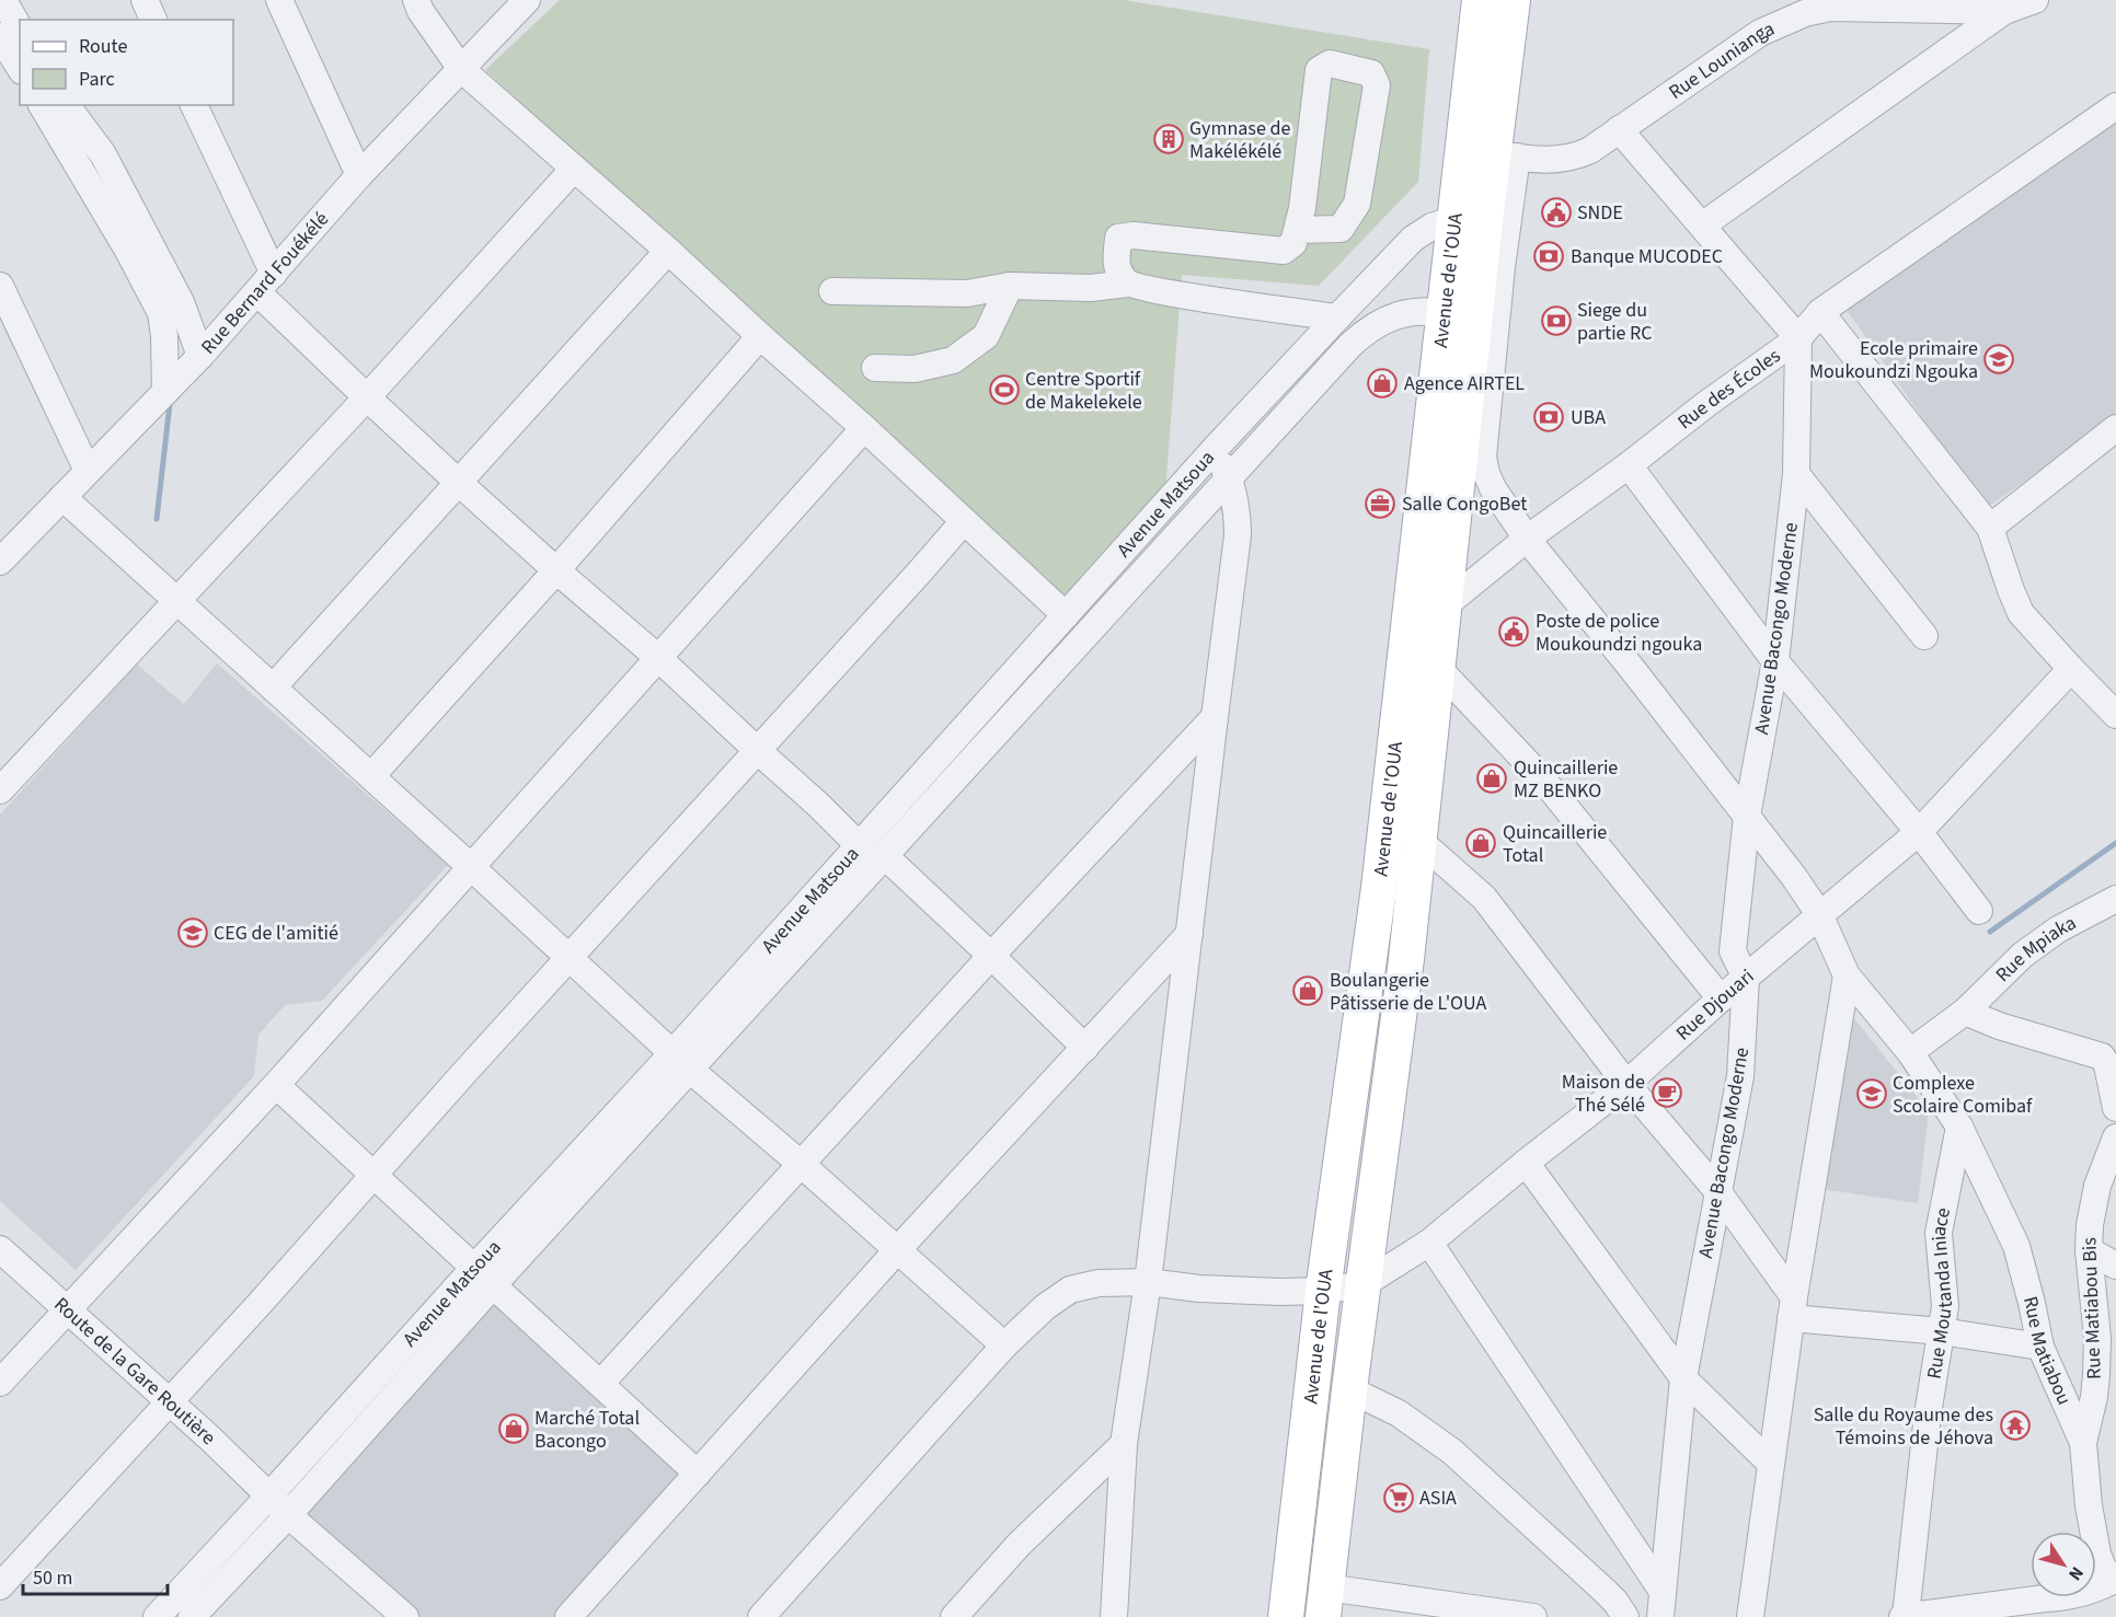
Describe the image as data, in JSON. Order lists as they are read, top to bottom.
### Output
{
  "streets": {
    "main road": ["Avenue de l'OUA"],
    "street": [
      "Rue Lounianga",
      "Rue Bernard Fouékélé",
      "Rue des Écoles",
      "Avenue Matsoua",
      "Avenue Bacongo Moderne",
      "Rue Mpiaka",
      "Rue Djouari",
      "Rue Moutanda Iniace",
      "Rue Matiabou Bis",
      "Rue Matiabou",
      "Route de la Gare Routière"
    ]
  },
  "crossings": [
    ["Rue Lounianga", "Avenue de l'OUA"],
    ["Avenue de l'OUA", "Rue des Écoles"],
    ["Avenue de l'OUA", "Avenue Matsoua"],
    ["Avenue de l'OUA", "Rue Djouari"],
    ["Avenue de l'OUA", "Rue Matiabou"],
    ["Rue des Écoles", "Avenue Bacongo Moderne"],
    ["Rue des Écoles", "Rue Matiabou"],
    ["Avenue Matsoua", "Route de la Gare Routière"],
    ["Avenue Bacongo Moderne", "Rue Djouari"],
    ["Avenue Bacongo Moderne", "Rue Matiabou"],
    ["Rue Mpiaka", "Rue Matiabou"],
    ["Rue Djouari", "Rue Matiabou"],
    ["Rue Moutanda Iniace", "Rue Matiabou"],
    ["Rue Matiabou Bis", "Rue Matiabou"]
  ],
  "places": {
    "building": ["Gymnase de Makélékélé"],
    "public building": ["SNDE", "Poste de police Moukoundzi ngouka"],
    "bank": ["Banque MUCODEC", "Siege du partie RC", "UBA"],
    "school or university": ["Ecole primaire Moukoundzi Ngouka", "CEG de l'amitié", "Complexe Scolaire Comibaf"],
    "shop": [
      "Agence AIRTEL",
      "Quincaillerie MZ BENKO",
      "Quincaillerie Total",
      "Boulangerie Pâtisserie de L'OUA",
      "Marché Total Bacongo"
    ],
    "sports": ["Centre Sportif de Makelekele"],
    "office": ["Salle CongoBet"],
    "cafe": ["Maison de Thé Sélé"],
    "temple": ["Salle du Royaume des Témoins de Jéhova"],
    "supermarket": ["ASIA"]
  },
  "legend": ["Route", "Parc"],
  "scale_bar": "50 m",
  "north": "bottom right"
}
